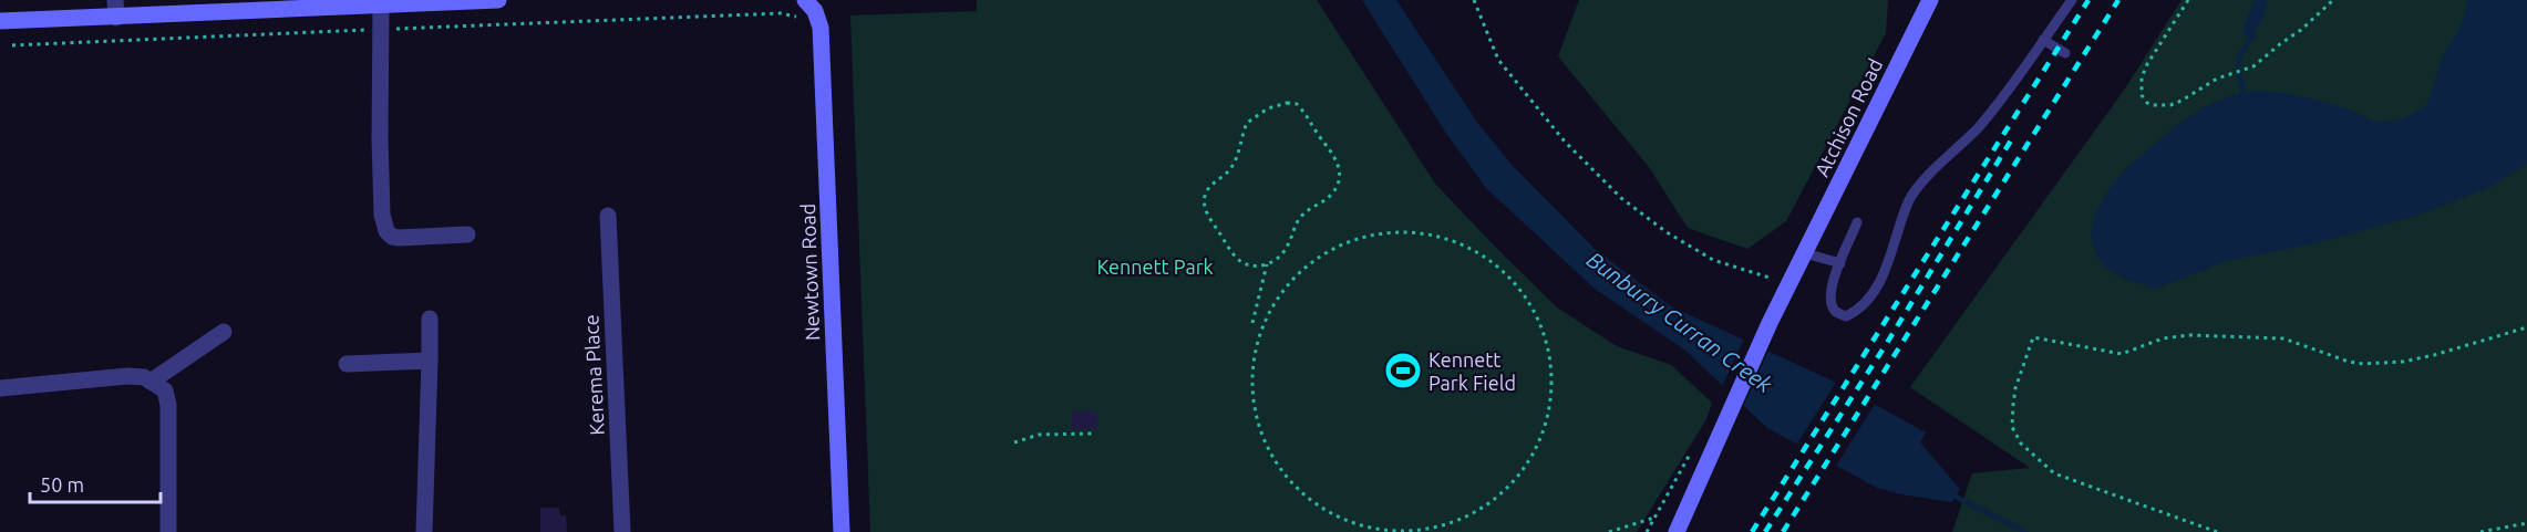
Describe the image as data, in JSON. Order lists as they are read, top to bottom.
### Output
{
  "streets": {
    "street": ["Atchison Road", "Newtown Road", "Kerema Place"]
  },
  "water": ["Bunburry Curran Creek"],
  "parks": ["Kennett Park"],
  "places": {
    "sports": ["Kennett Park Field"]
  },
  "scale_bar": "50 m"
}
